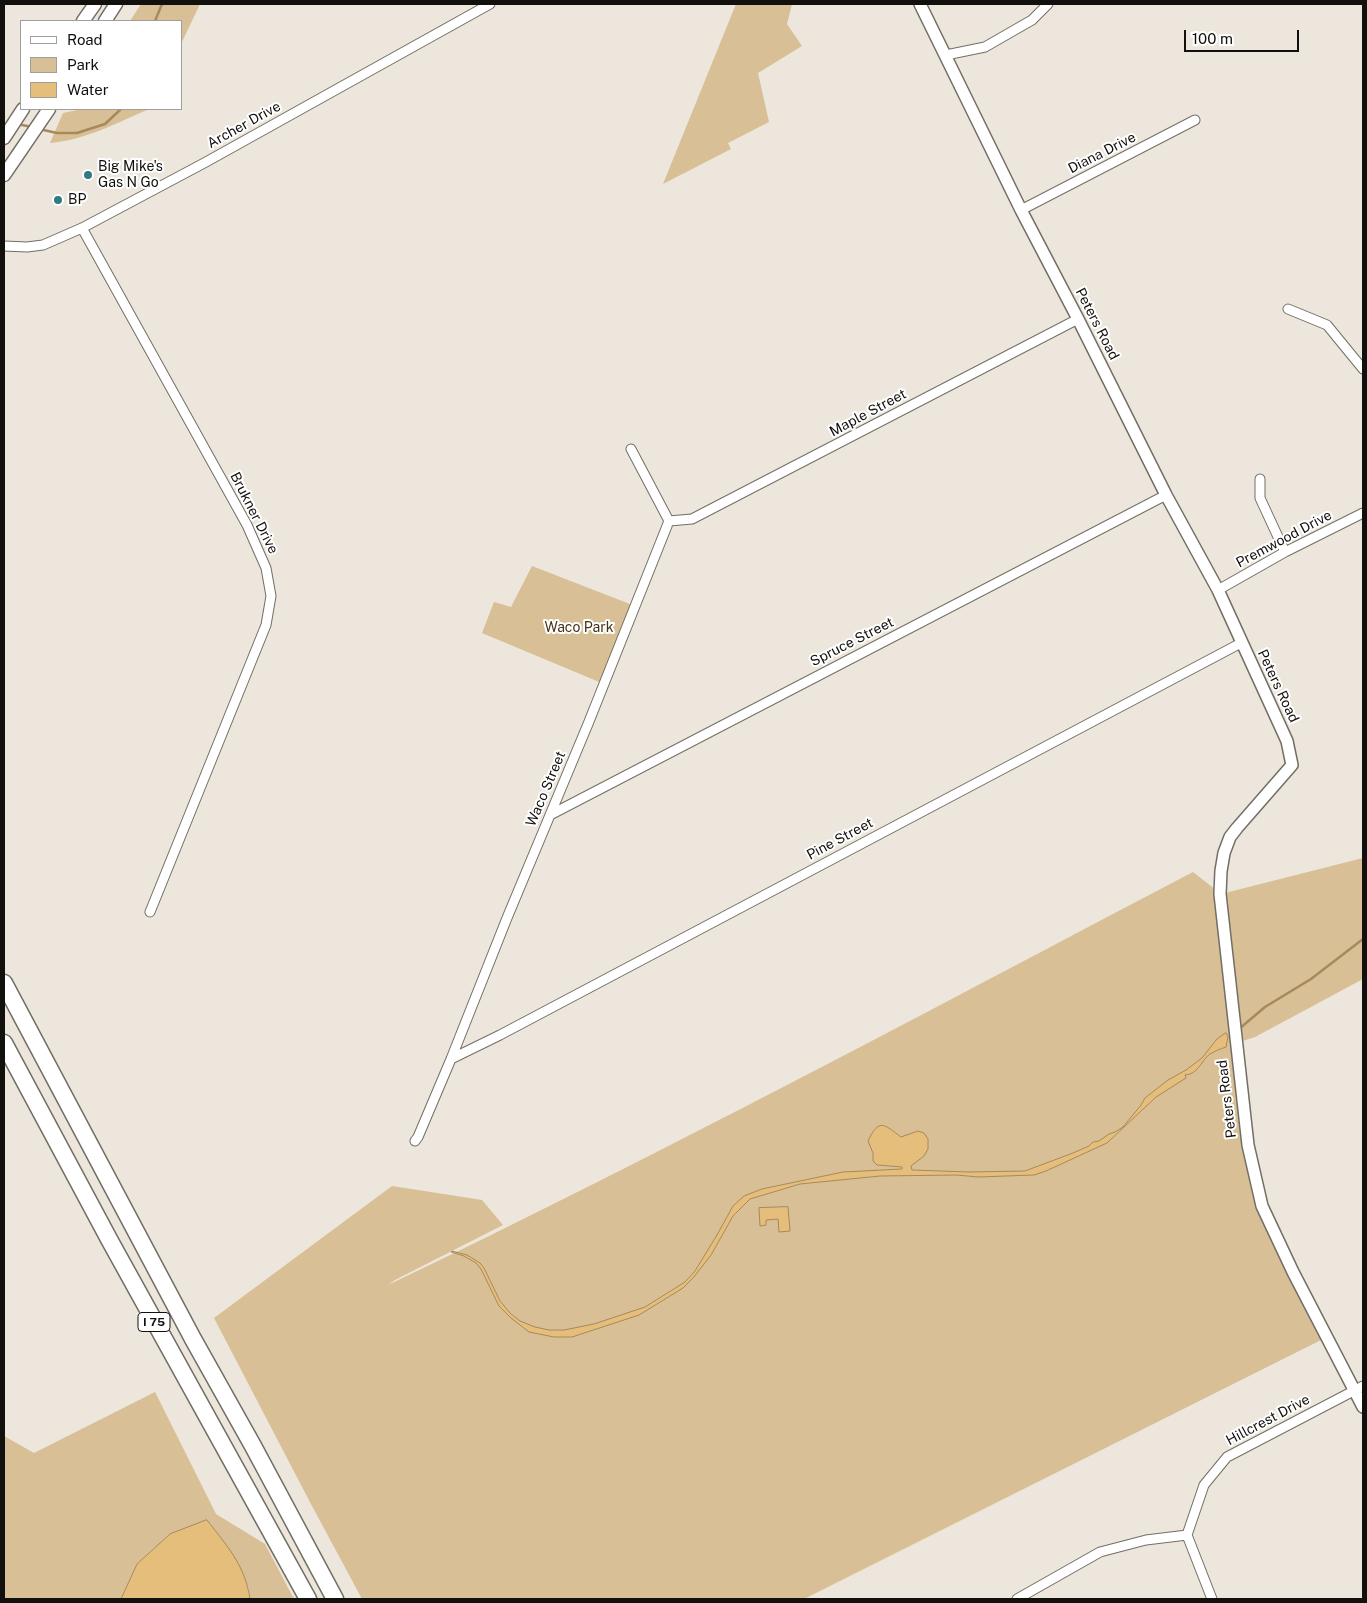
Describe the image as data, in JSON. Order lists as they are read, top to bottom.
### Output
{
  "streets": {
    "highway": ["I 75"],
    "street": [
      "Archer Drive",
      "Diana Drive",
      "Peters Road",
      "Maple Street",
      "Brukner Drive",
      "Premwood Drive",
      "Spruce Street",
      "Waco Street",
      "Pine Street",
      "Hillcrest Drive"
    ]
  },
  "crossings": [
    ["Archer Drive", "Brukner Drive"],
    ["Diana Drive", "Peters Road"],
    ["Peters Road", "Maple Street"],
    ["Peters Road", "Premwood Drive"],
    ["Peters Road", "Spruce Street"],
    ["Peters Road", "Pine Street"],
    ["Peters Road", "Hillcrest Drive"],
    ["Maple Street", "Waco Street"],
    ["Spruce Street", "Waco Street"],
    ["Waco Street", "Pine Street"]
  ],
  "parks": ["Waco Park"],
  "places": ["Big Mike's Gas N Go", "BP"],
  "legend": ["Road", "Park", "Water"],
  "scale_bar": "100 m"
}
